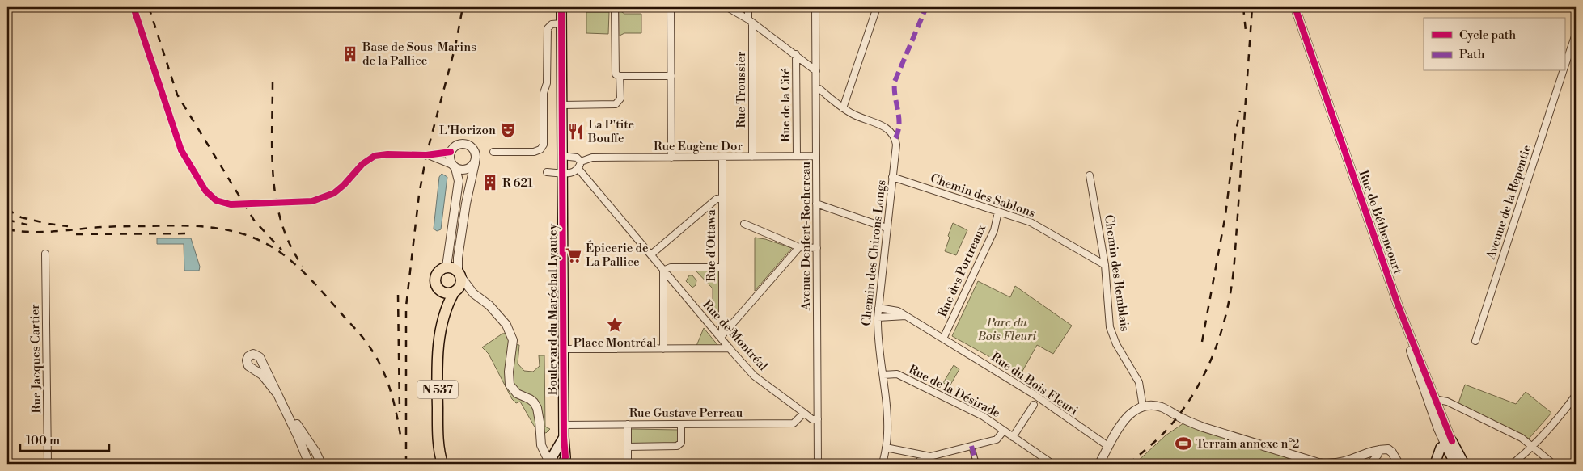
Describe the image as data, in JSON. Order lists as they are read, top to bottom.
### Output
{
  "streets": {
    "main road": ["Rue de Béthencourt", "Boulevard du Maréchal Lyautey", "N 537"],
    "street": [
      "Rue Troussier",
      "Rue de la Cité",
      "Rue Eugène Dor",
      "Chemin des Sablons",
      "Avenue de la Repentie",
      "Avenue Denfert-Rochereau",
      "Rue d'Ottawa",
      "Chemin des Chirons Longs",
      "Rue des Portreaux",
      "Chemin des Remblais",
      "Rue de Montréal",
      "Rue Jacques Cartier",
      "Rue du Bois Fleuri",
      "Rue de la Désirade",
      "Rue Gustave Perreau"
    ]
  },
  "crossings": [
    ["Rue Troussier", "Rue Eugène Dor"],
    ["Rue de la Cité", "Rue Eugène Dor"],
    ["Rue Eugène Dor", "Avenue Denfert-Rochereau"],
    ["Rue Eugène Dor", "Rue d'Ottawa"],
    ["Chemin des Sablons", "Chemin des Chirons Longs"],
    ["Chemin des Sablons", "Rue des Portreaux"],
    ["Chemin des Sablons", "Chemin des Remblais"],
    ["Avenue Denfert-Rochereau", "Chemin des Chirons Longs"],
    ["Avenue Denfert-Rochereau", "Rue de Montréal"],
    ["Rue d'Ottawa", "Rue de Montréal"],
    ["Chemin des Chirons Longs", "Rue du Bois Fleuri"],
    ["Chemin des Chirons Longs", "Rue de la Désirade"],
    ["Rue des Portreaux", "Rue du Bois Fleuri"],
    ["Boulevard du Maréchal Lyautey", "Rue Gustave Perreau"],
    ["Rue de Montréal", "Rue Gustave Perreau"]
  ],
  "parks": ["Parc du Bois Fleuri"],
  "places": {
    "building": ["Base de Sous-Marins de la Pallice", "R 621"],
    "theatre": ["L'Horizon"],
    "restaurant": ["La P'tite Bouffe"],
    "supermarket": ["Épicerie de La Pallice"],
    "place": ["Place Montréal"],
    "sports": ["Terrain annexe n°2"]
  },
  "legend": ["Cycle path", "Path"],
  "scale_bar": "100 m"
}
